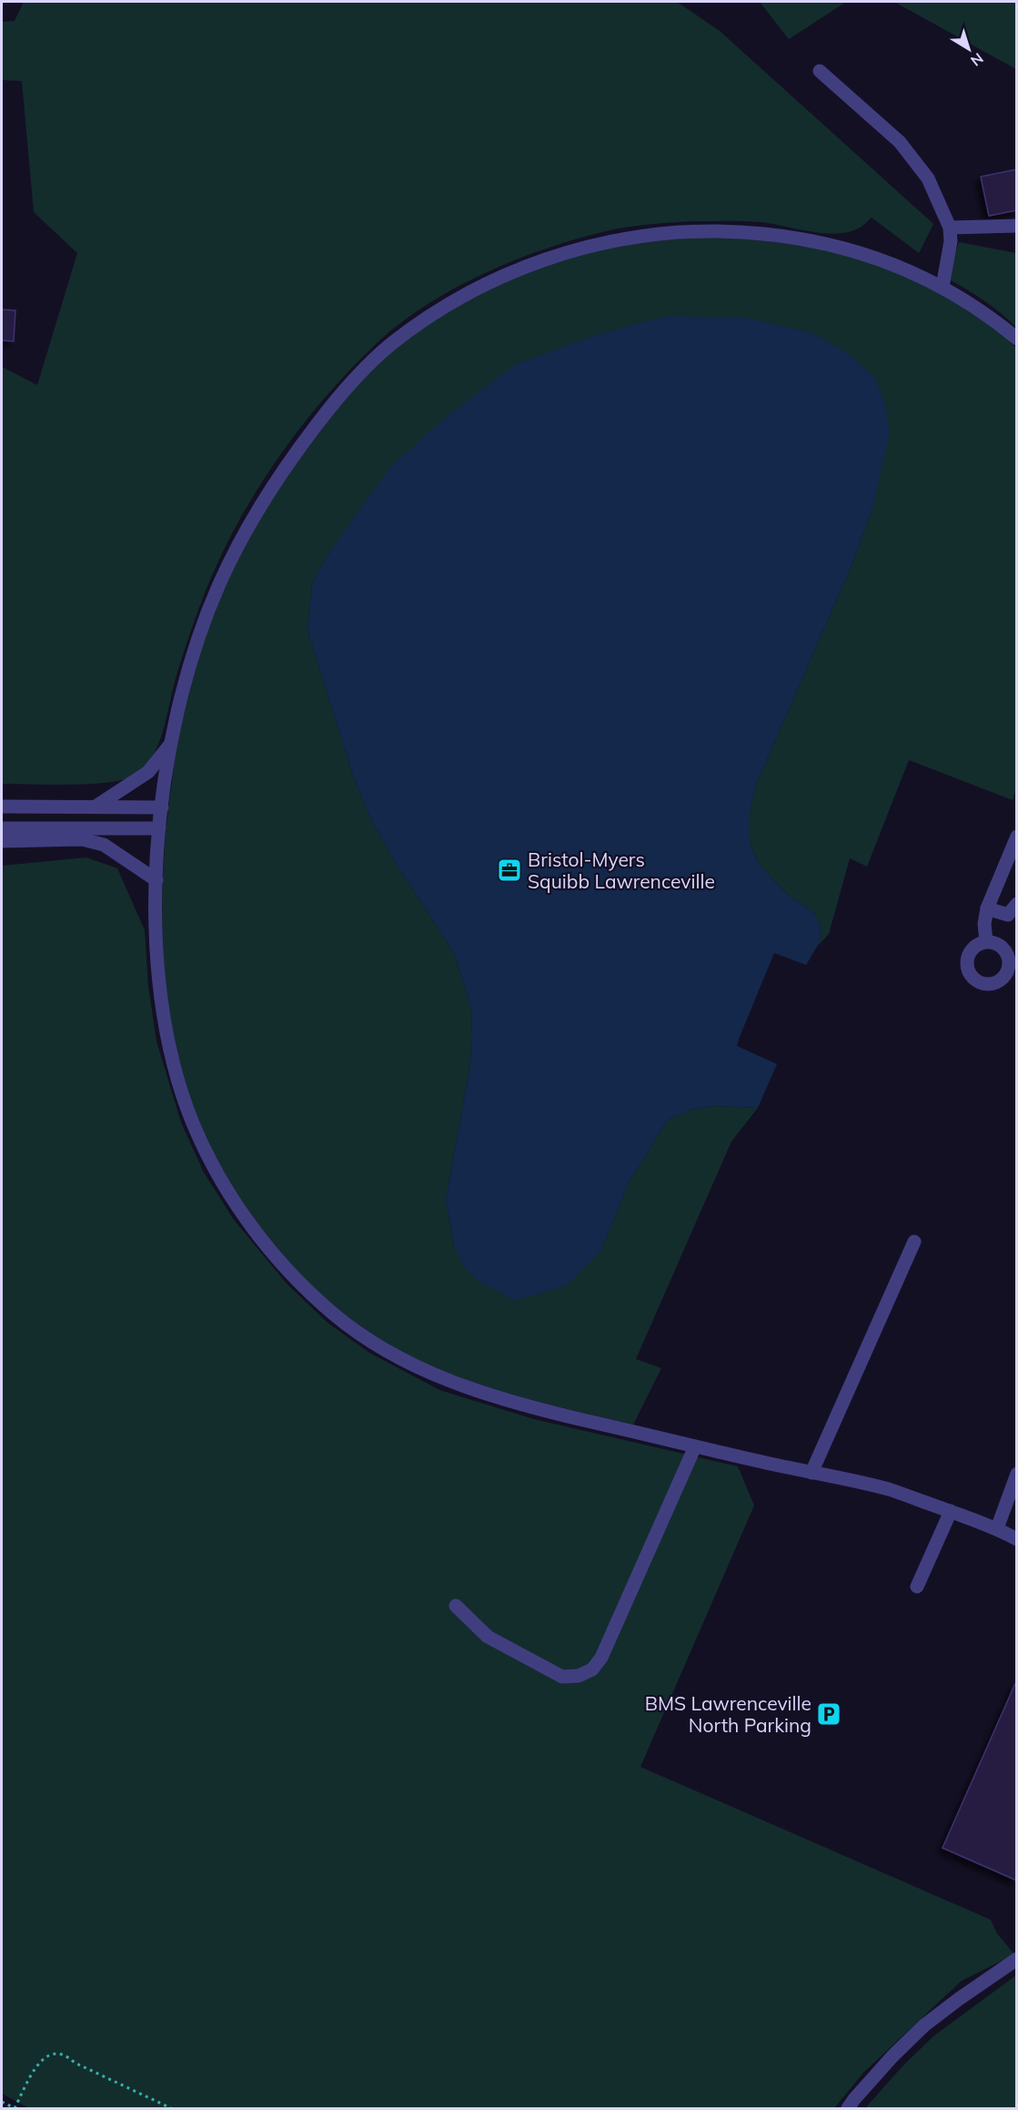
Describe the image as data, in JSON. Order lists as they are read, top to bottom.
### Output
{
  "places": {
    "office": ["Bristol-Myers Squibb Lawrenceville"],
    "parking": ["BMS Lawrenceville North Parking"]
  },
  "north": "bottom right"
}
